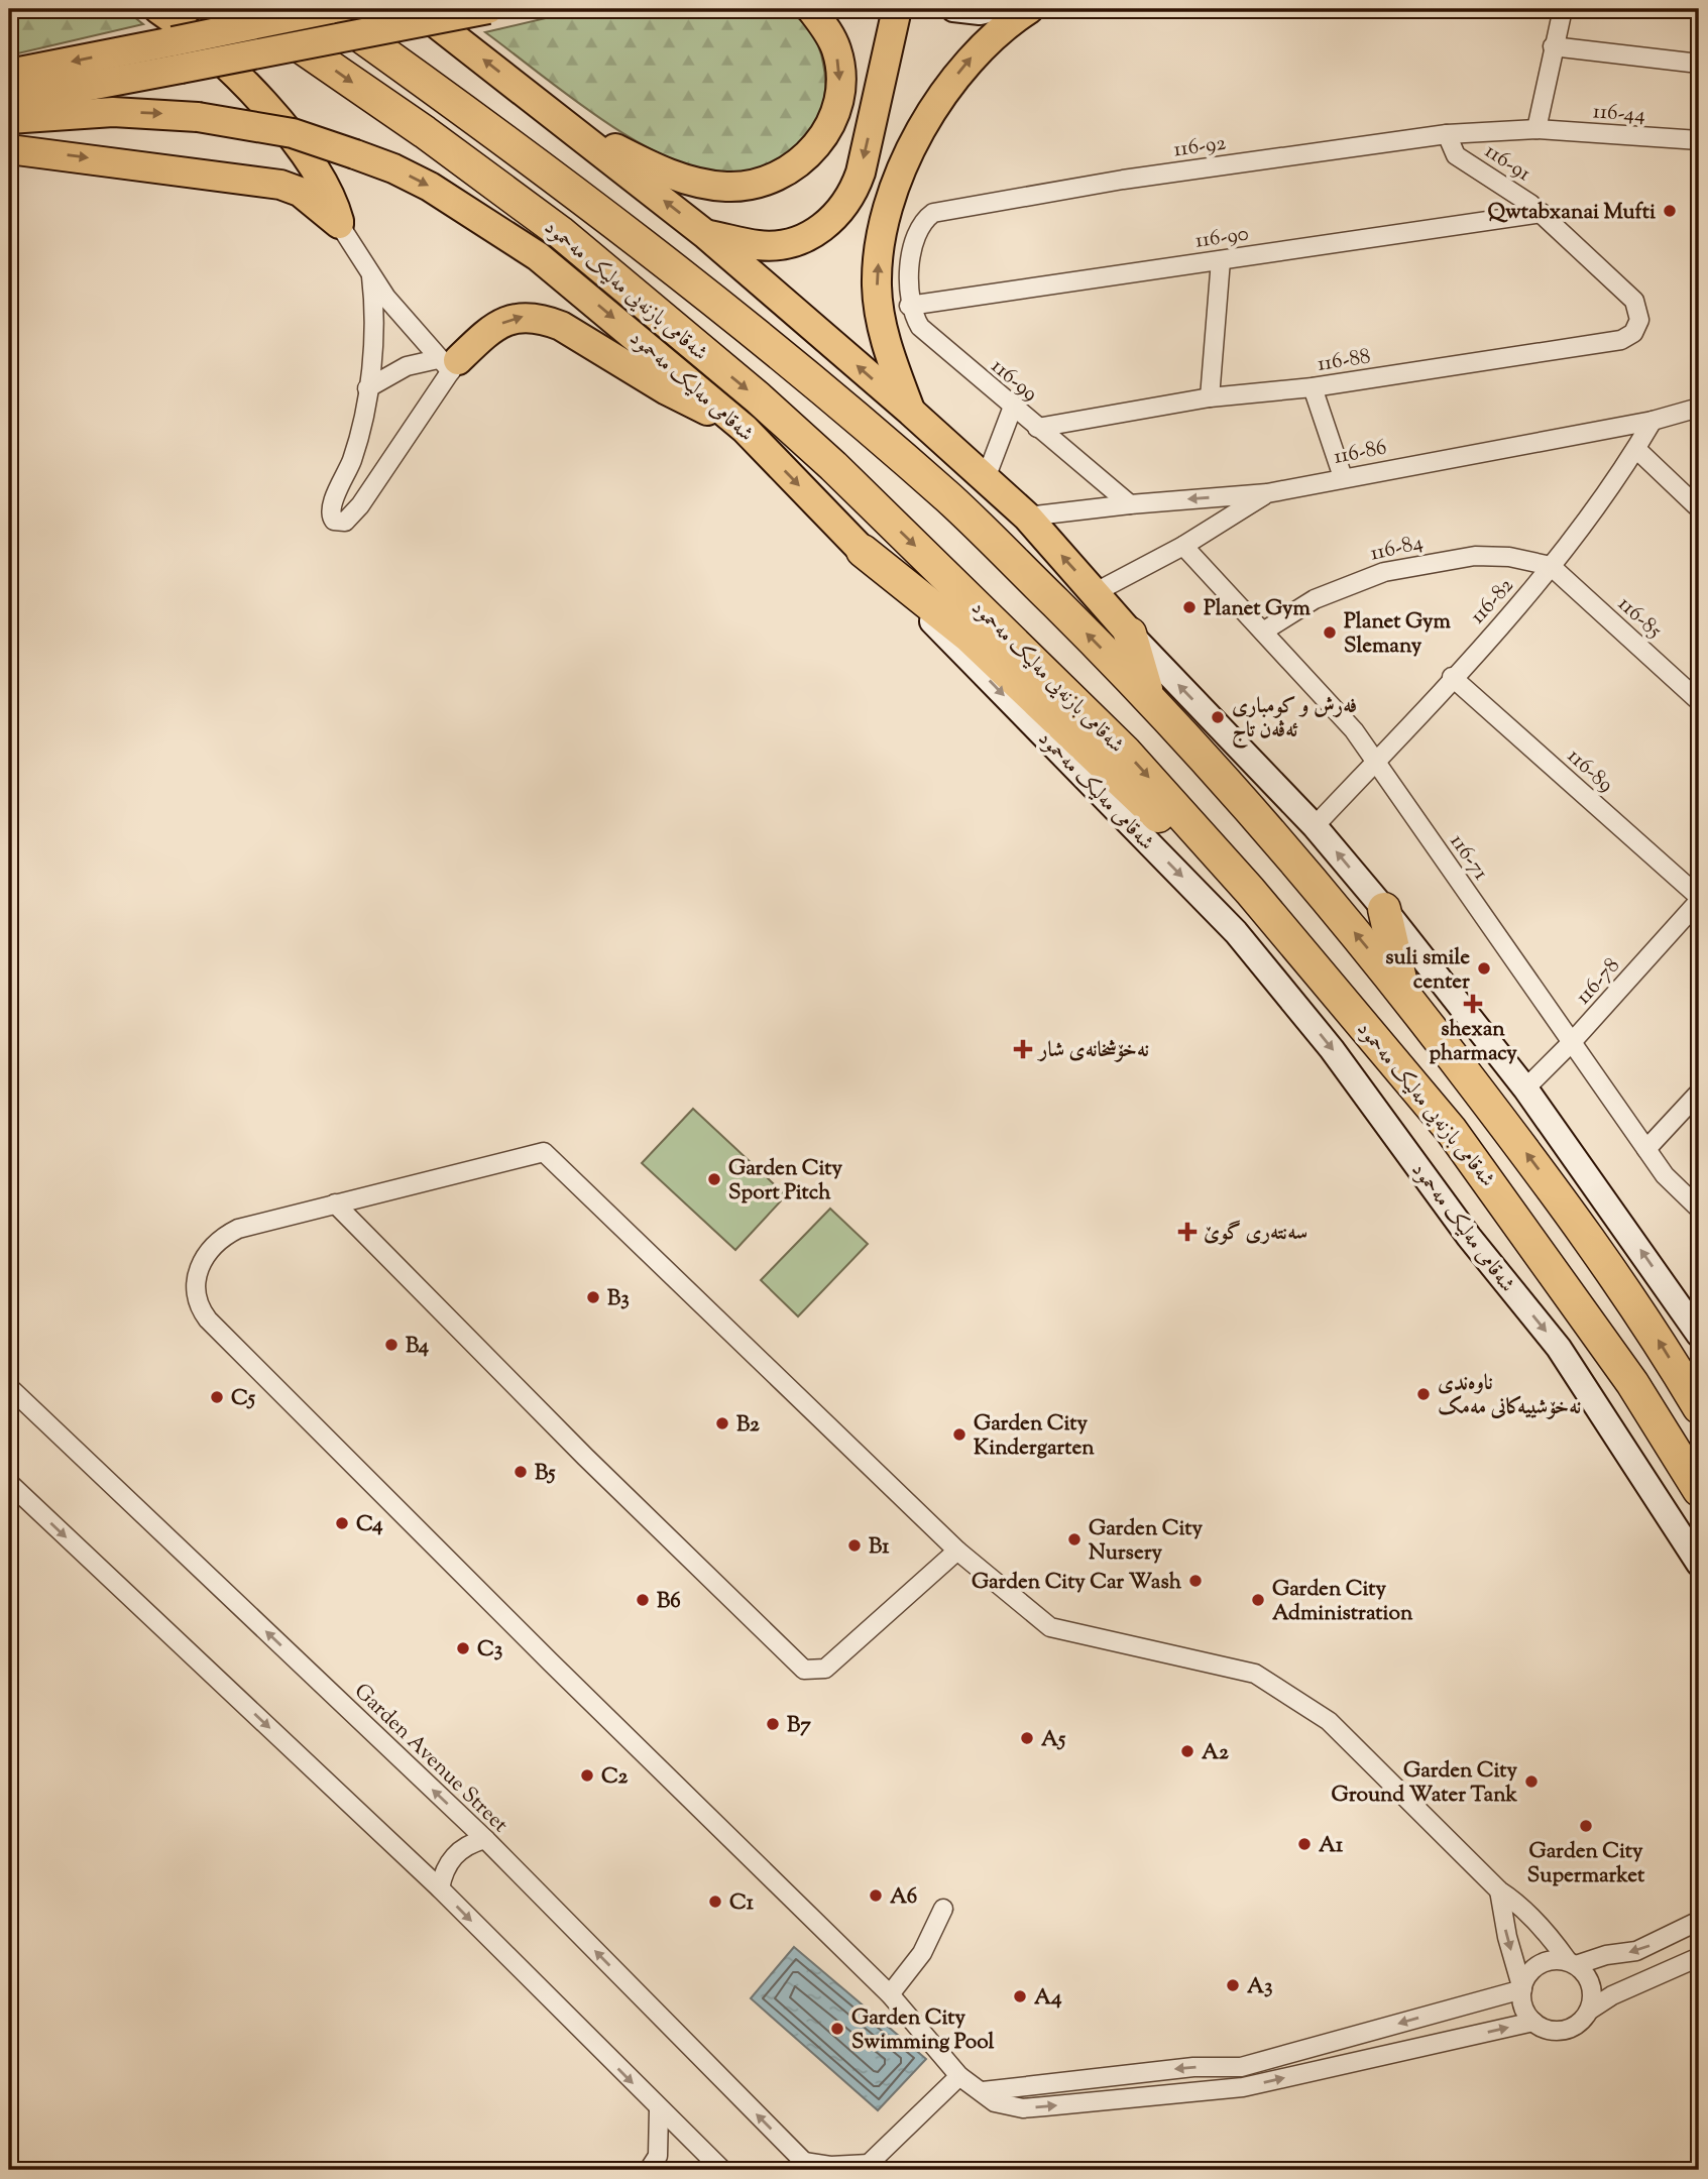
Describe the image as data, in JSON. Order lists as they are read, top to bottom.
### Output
{
  "streets": {
    "highway": ["شەقامی بازنەیی مەلیک مەحمود"],
    "main road": ["شەقامی مەلیک مەحمود"],
    "street": [
      "116-44",
      "116-92",
      "116-91",
      "116-90",
      "116-88",
      "116-99",
      "116-86",
      "116-84",
      "116-82",
      "116-85",
      "116-89",
      "116-71",
      "116-78",
      "Garden Avenue Street"
    ]
  },
  "crossings": [
    ["116-44", "116-92"],
    ["116-92", "116-91"],
    ["116-92", "116-90"],
    ["116-92", "116-99"],
    ["116-91", "116-90"],
    ["116-91", "116-88"],
    ["116-90", "116-99"],
    ["116-88", "116-99"],
    ["116-99", "116-86"],
    ["116-86", "116-82"],
    ["116-84", "116-82"],
    ["116-84", "116-85"],
    ["116-84", "116-71"],
    ["116-82", "116-85"],
    ["116-82", "116-89"],
    ["116-82", "116-71"],
    ["116-89", "116-78"],
    ["116-71", "116-78"]
  ],
  "places": {
    "other": [
      "Qwtabxanai Mufti",
      "Planet Gym",
      "Planet Gym Slemany",
      "فەرش و کومباری ئەڤەن تاج",
      "suli smile center",
      "Garden City Sport Pitch",
      "B3",
      "B4",
      "ناوەندی نەخۆشییەکانی مەمک",
      "C5",
      "B2",
      "Garden City Kindergarten",
      "B5",
      "C4",
      "Garden City Nursery",
      "B1",
      "Garden City Car Wash",
      "B6",
      "Garden City Administration",
      "C3",
      "B7",
      "A5",
      "A2",
      "C2",
      "Garden City Ground Water Tank",
      "Garden City Supermarket",
      "A1",
      "A6",
      "C1",
      "A3",
      "A4",
      "Garden City Swimming Pool"
    ],
    "health": ["shexan pharmacy", "نەخۆشخانەی شار", "سەنتەری گوێ"]
  }
}
